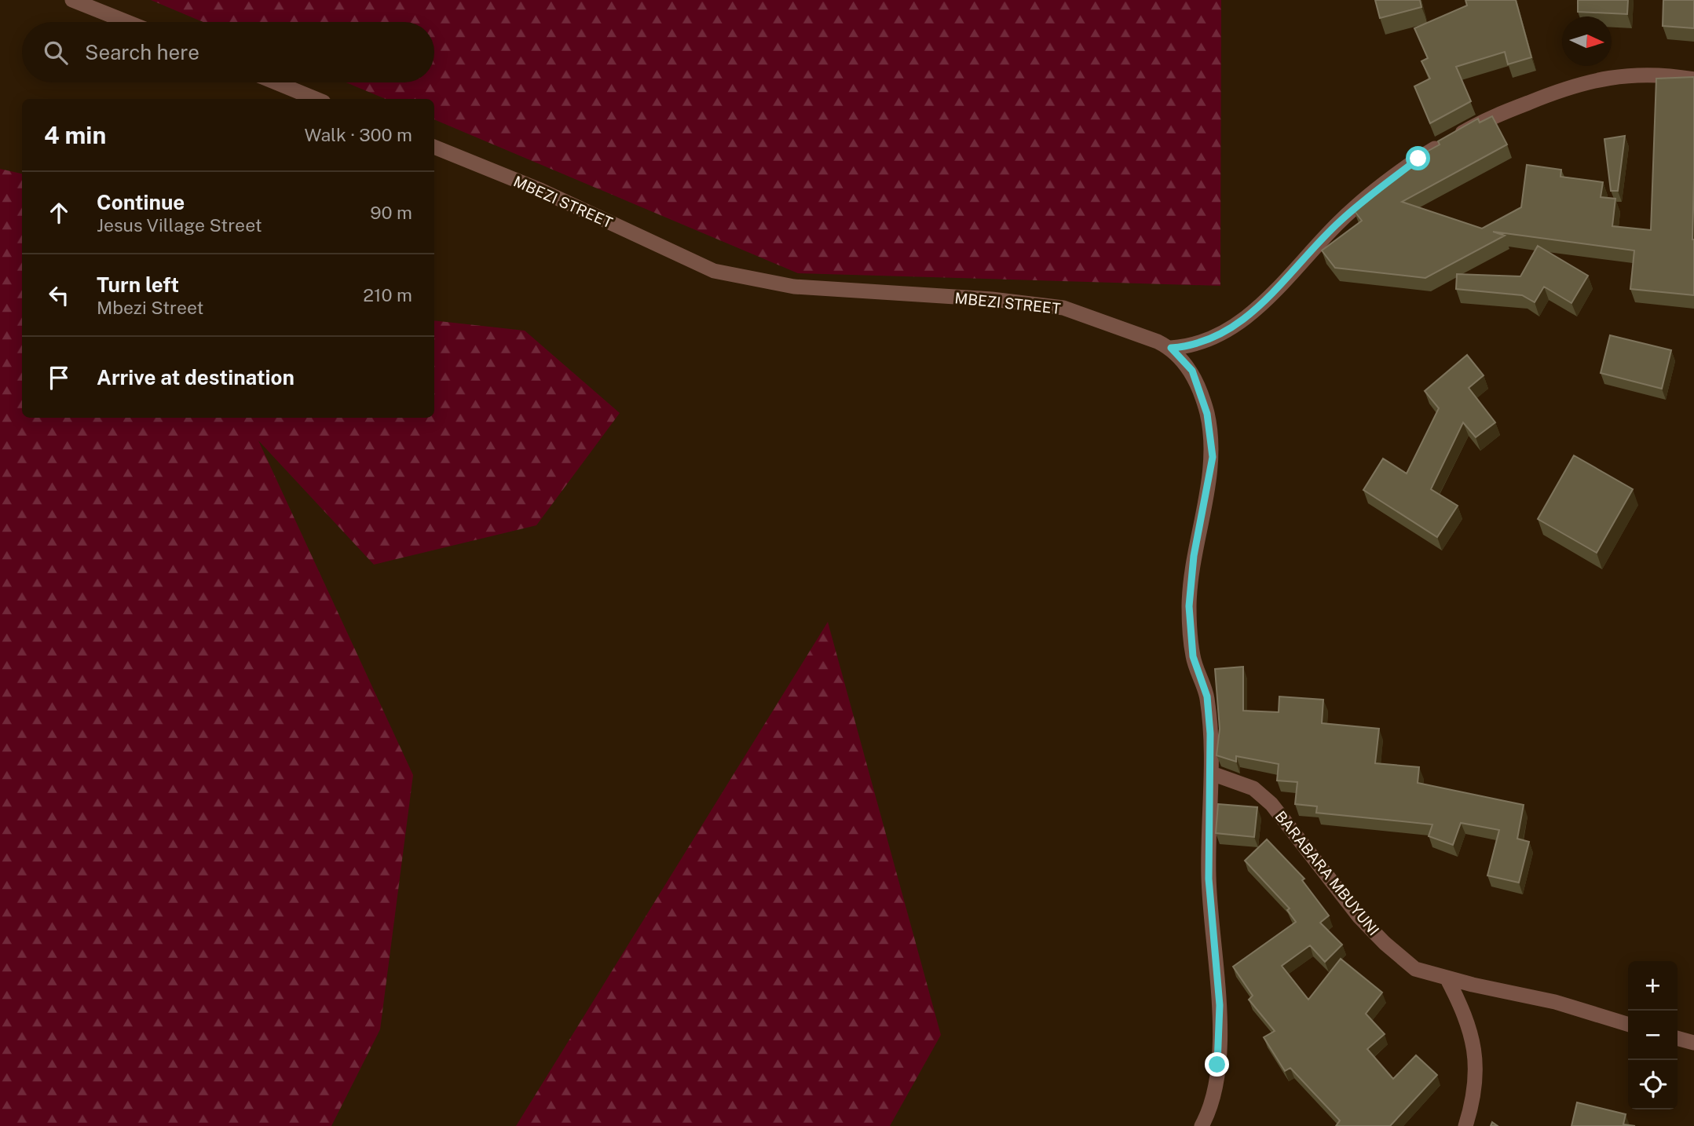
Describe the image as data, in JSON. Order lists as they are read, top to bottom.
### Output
{
  "streets": {
    "street": ["MBEZI STREET", "BARABARA MBUYUNI"]
  },
  "crossings": [
    ["MBEZI STREET", "BARABARA MBUYUNI"]
  ],
  "north": "right",
  "page": {
    "search": "Search here",
    "heading": ["4 min", "Walk · 300 m"],
    "list": [
      ["Continue", "Jesus Village Street", "90 m"],
      ["Turn left", "Mbezi Street", "210 m"],
      "Arrive at destination"
    ],
    "map_buttons": ["+", "−"]
  }
}
